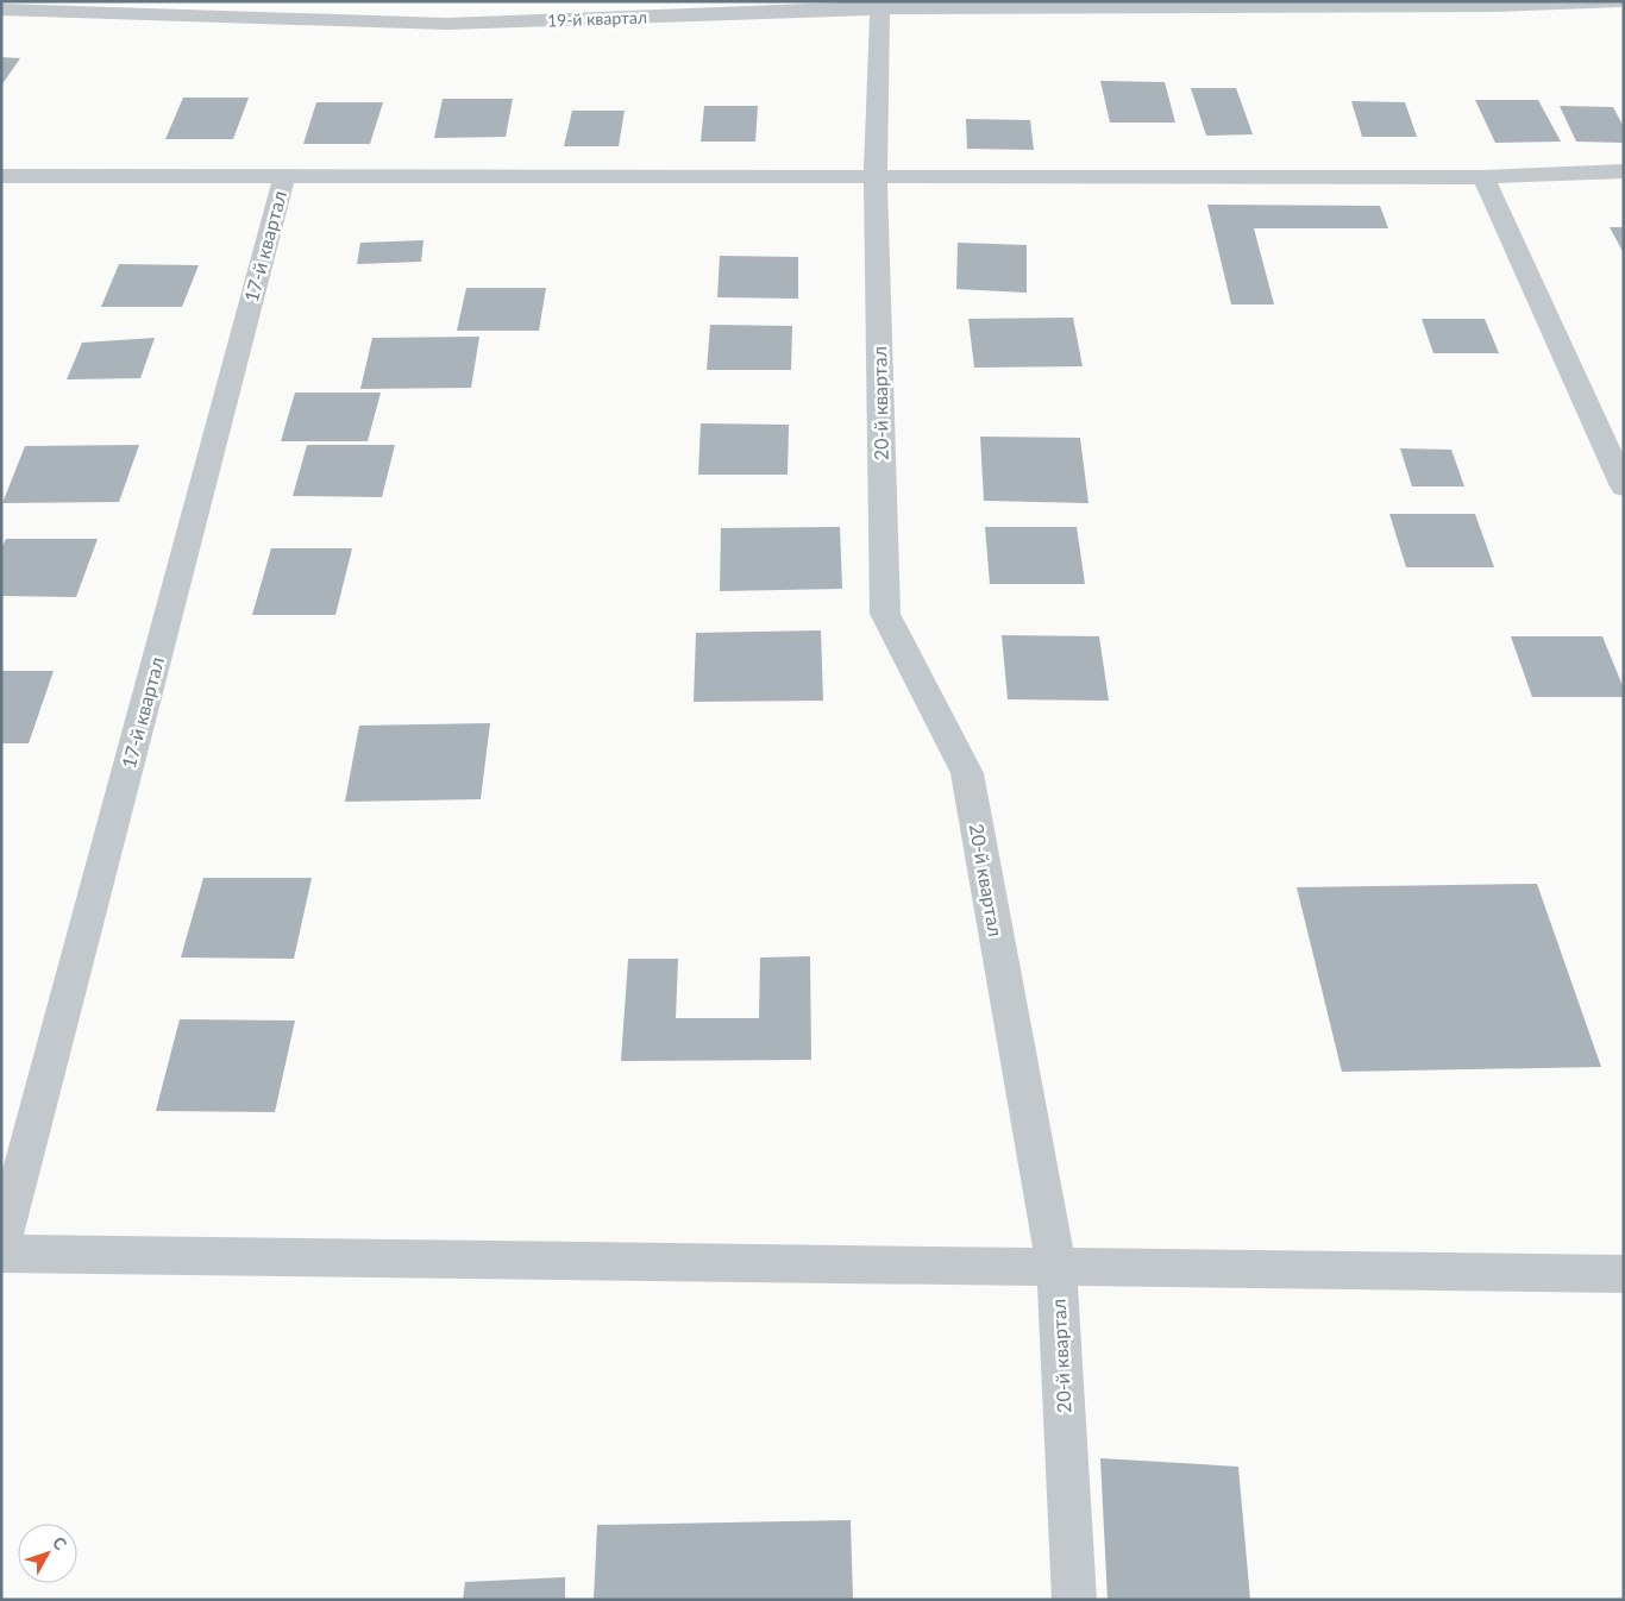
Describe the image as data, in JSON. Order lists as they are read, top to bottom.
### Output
{
  "streets": {
    "street": ["19-й квартал", "17-й квартал", "20-й квартал"]
  },
  "crossings": [
    ["19-й квартал", "20-й квартал"]
  ],
  "north": "top right"
}
